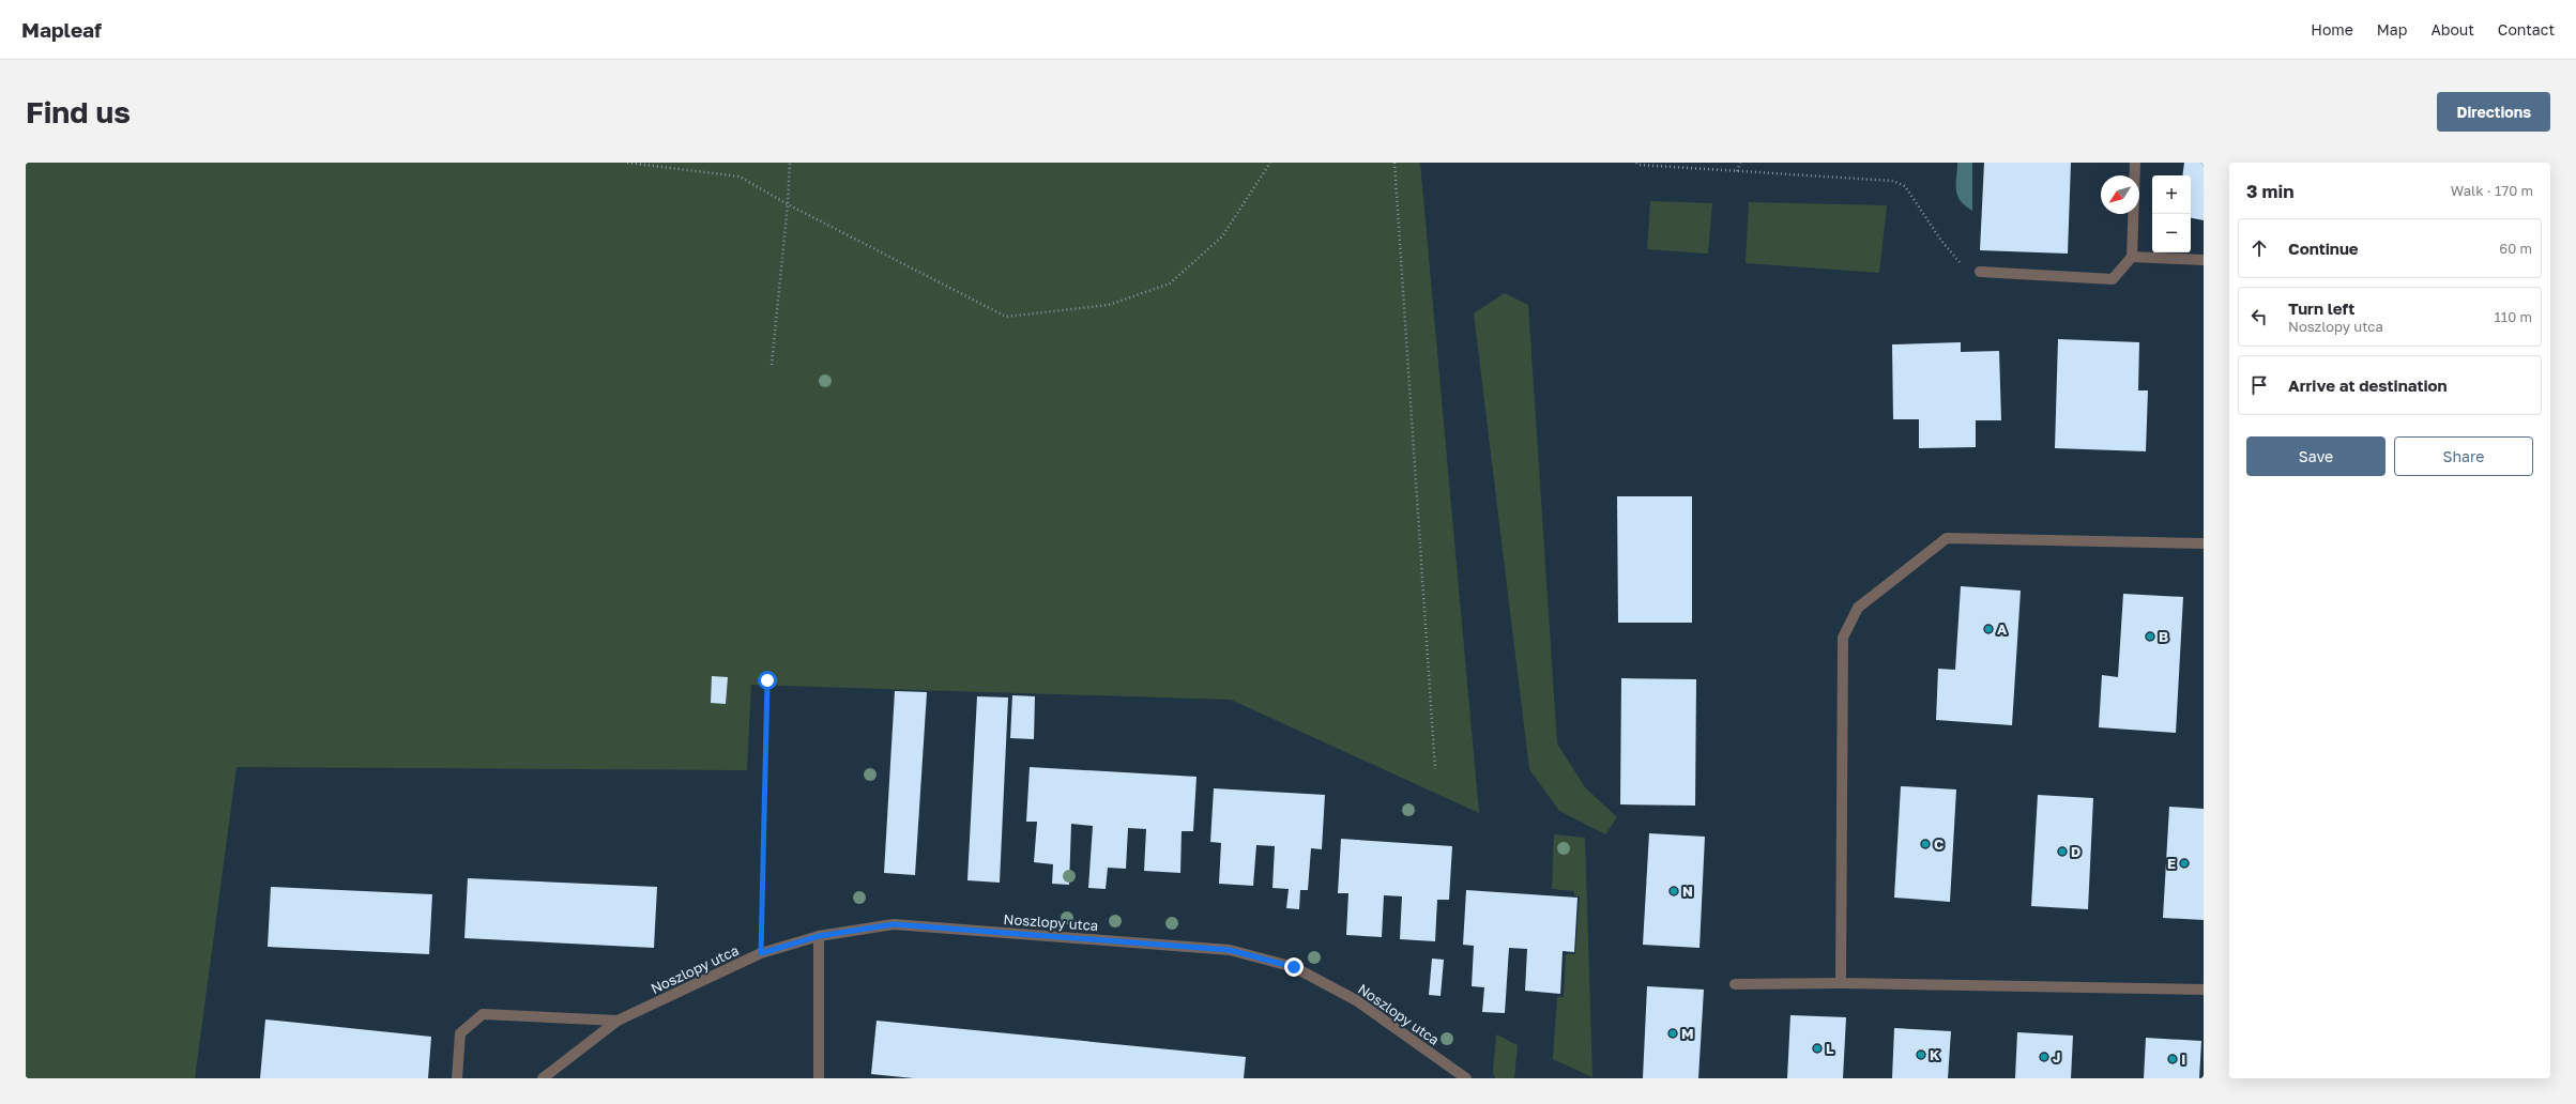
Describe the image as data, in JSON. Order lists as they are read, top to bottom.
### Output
{
  "streets": {
    "street": ["Noszlopy utca"]
  },
  "places": [
    "A",
    "B",
    "C",
    "D",
    "E",
    "N",
    "M",
    "L",
    "K",
    "J",
    "I"
  ],
  "north": "bottom left",
  "page": {
    "header": "Mapleaf",
    "nav": [
      "Home",
      "Map",
      "About",
      "Contact"
    ],
    "buttons": [
      "Directions",
      ["Save", "Share"]
    ],
    "title": "Find us",
    "heading": ["3 min", "Walk · 170 m"],
    "map_buttons": ["+", "−"],
    "list": [
      ["Continue", "60 m"],
      ["Turn left", "Noszlopy utca", "110 m"],
      "Arrive at destination"
    ]
  }
}
